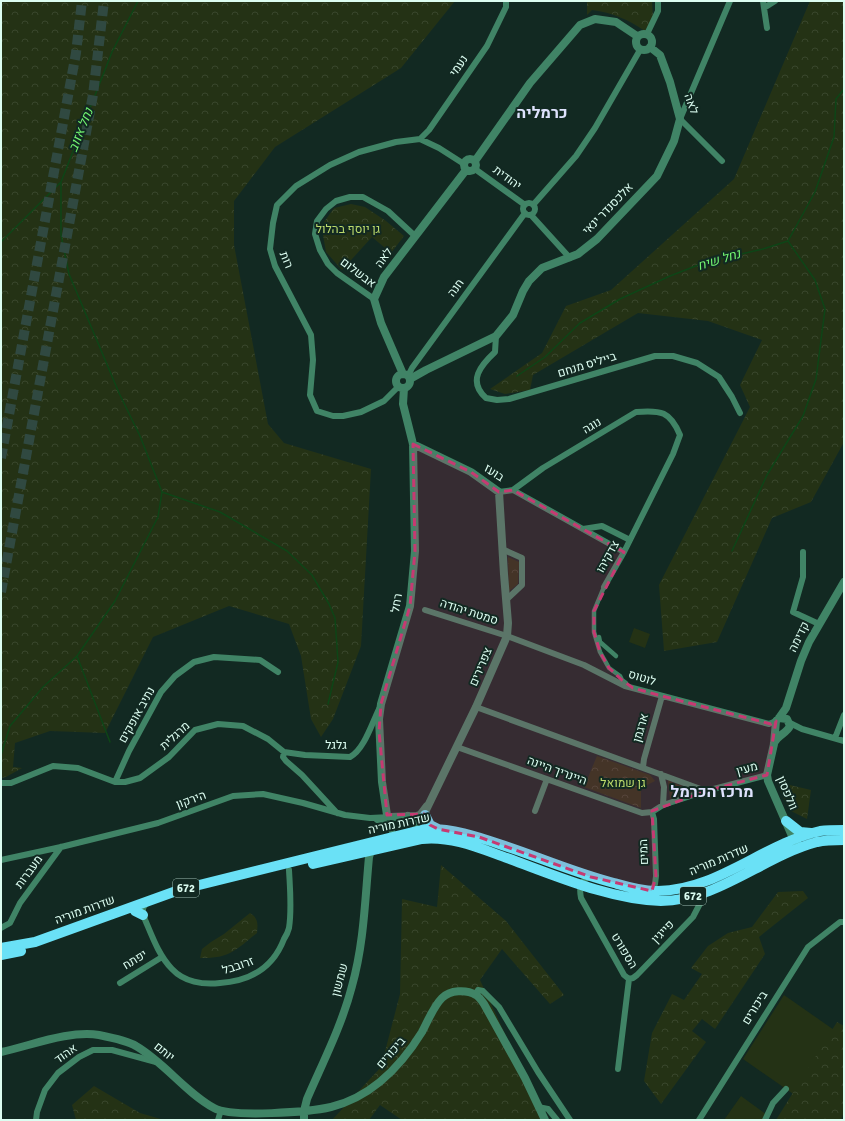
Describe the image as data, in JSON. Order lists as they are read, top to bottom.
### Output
{
  "streets": {
    "main road": ["שדרות מוריה", "672"],
    "street": [
      "נעמי",
      "לאה",
      "יהודית",
      "אלכסנדר ינאי",
      "רות",
      "אבשלום",
      "חנה",
      "בייליס מנחם",
      "נוגה",
      "בועז",
      "צדקיהו",
      "רחל",
      "סמטת יהודה",
      "קדימה",
      "צפרירים",
      "לוטוס",
      "נתיב אופקים",
      "ארגמן",
      "מרגלית",
      "גלגל",
      "מעין",
      "היינריך היינה",
      "וולפסון",
      "הירקון",
      "המים",
      "מעברות",
      "פייגין",
      "הספורט",
      "יפתח",
      "זרובבל",
      "שמשון",
      "ביכורים",
      "יותם",
      "אהוד"
    ]
  },
  "crossings": [
    ["נעמי", "רות"],
    ["לאה", "אלכסנדר ינאי"],
    ["לאה", "אבשלום"],
    ["יהודית", "חנה"],
    ["אלכסנדר ינאי", "חנה"],
    ["אלכסנדר ינאי", "בייליס מנחם"],
    ["אלכסנדר ינאי", "רחל"],
    ["רות", "רחל"],
    ["חנה", "רחל"],
    ["נוגה", "בועז"],
    ["נוגה", "צדקיהו"],
    ["בועז", "צדקיהו"],
    ["בועז", "רחל"],
    ["בועז", "צפרירים"],
    ["צדקיהו", "לוטוס"],
    ["רחל", "גלגל"],
    ["רחל", "הירקון"],
    ["סמטת יהודה", "צפרירים"],
    ["סמטת יהודה", "לוטוס"],
    ["קדימה", "לוטוס"],
    ["קדימה", "וולפסון"],
    ["צפרירים", "לוטוס"],
    ["צפרירים", "היינריך היינה"],
    ["צפרירים", "שדרות מוריה"],
    ["לוטוס", "ארגמן"],
    ["לוטוס", "וולפסון"],
    ["נתיב אופקים", "מרגלית"],
    ["מרגלית", "גלגל"],
    ["מרגלית", "הירקון"],
    ["מעין", "וולפסון"],
    ["היינריך היינה", "המים"],
    ["וולפסון", "שדרות מוריה"],
    ["הירקון", "מעברות"],
    ["שדרות מוריה", "המים"],
    ["שדרות מוריה", "פייגין"],
    ["שדרות מוריה", "הספורט"],
    ["שדרות מוריה", "זרובבל"],
    ["שדרות מוריה", "שמשון"],
    ["פייגין", "הספורט"],
    ["יפתח", "זרובבל"],
    ["שמשון", "ביכורים"],
    ["שמשון", "יותם"],
    ["ביכורים", "יותם"],
    ["יותם", "אהוד"]
  ],
  "districts": ["כרמליה", "מרכז הכרמל"],
  "water": ["נחל אזוב", "נחל שיח"],
  "parks": ["גן יוסף בהלול", "גן שמואל"]
}
